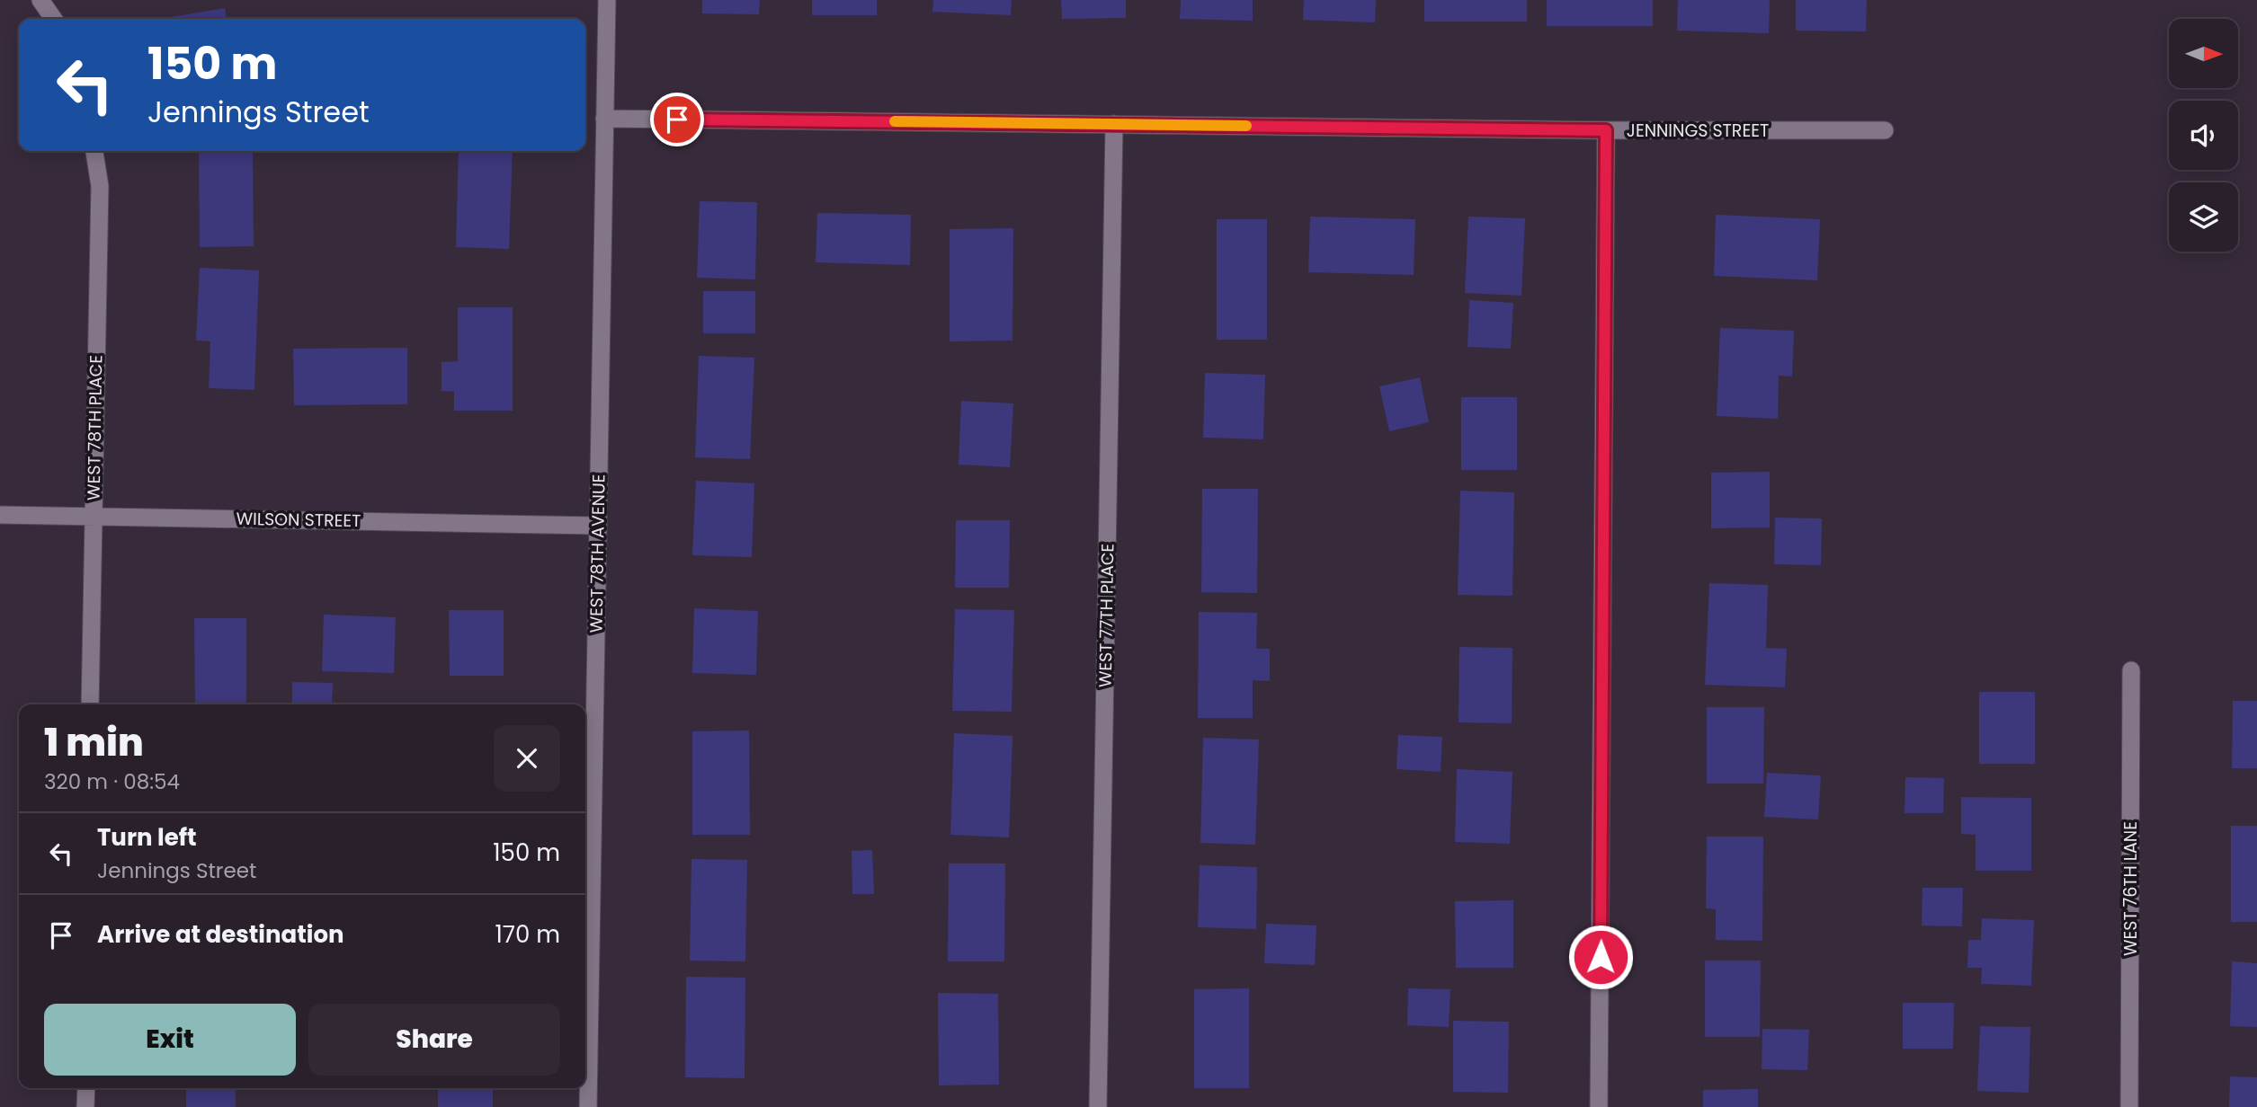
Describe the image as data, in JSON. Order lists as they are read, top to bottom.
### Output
{
  "streets": {
    "street": [
      "JENNINGS STREET",
      "WEST 78TH PLACE",
      "WILSON STREET",
      "WEST 78TH AVENUE",
      "WEST 77TH PLACE",
      "WEST 76TH LANE"
    ]
  },
  "crossings": [
    ["JENNINGS STREET", "WEST 78TH AVENUE"],
    ["JENNINGS STREET", "WEST 77TH PLACE"],
    ["WEST 78TH PLACE", "WILSON STREET"],
    ["WILSON STREET", "WEST 78TH AVENUE"]
  ],
  "north": "right",
  "page": {
    "turn": ["150 m", "Jennings Street"],
    "heading": ["1 min", "320 m · 08:54"],
    "list": [
      {
        "name": "Turn left",
        "note": "Jennings Street",
        "value": "150 m"
      },
      {
        "name": "Arrive at destination",
        "value": "170 m"
      }
    ],
    "buttons": ["Exit", "Share"]
  }
}
